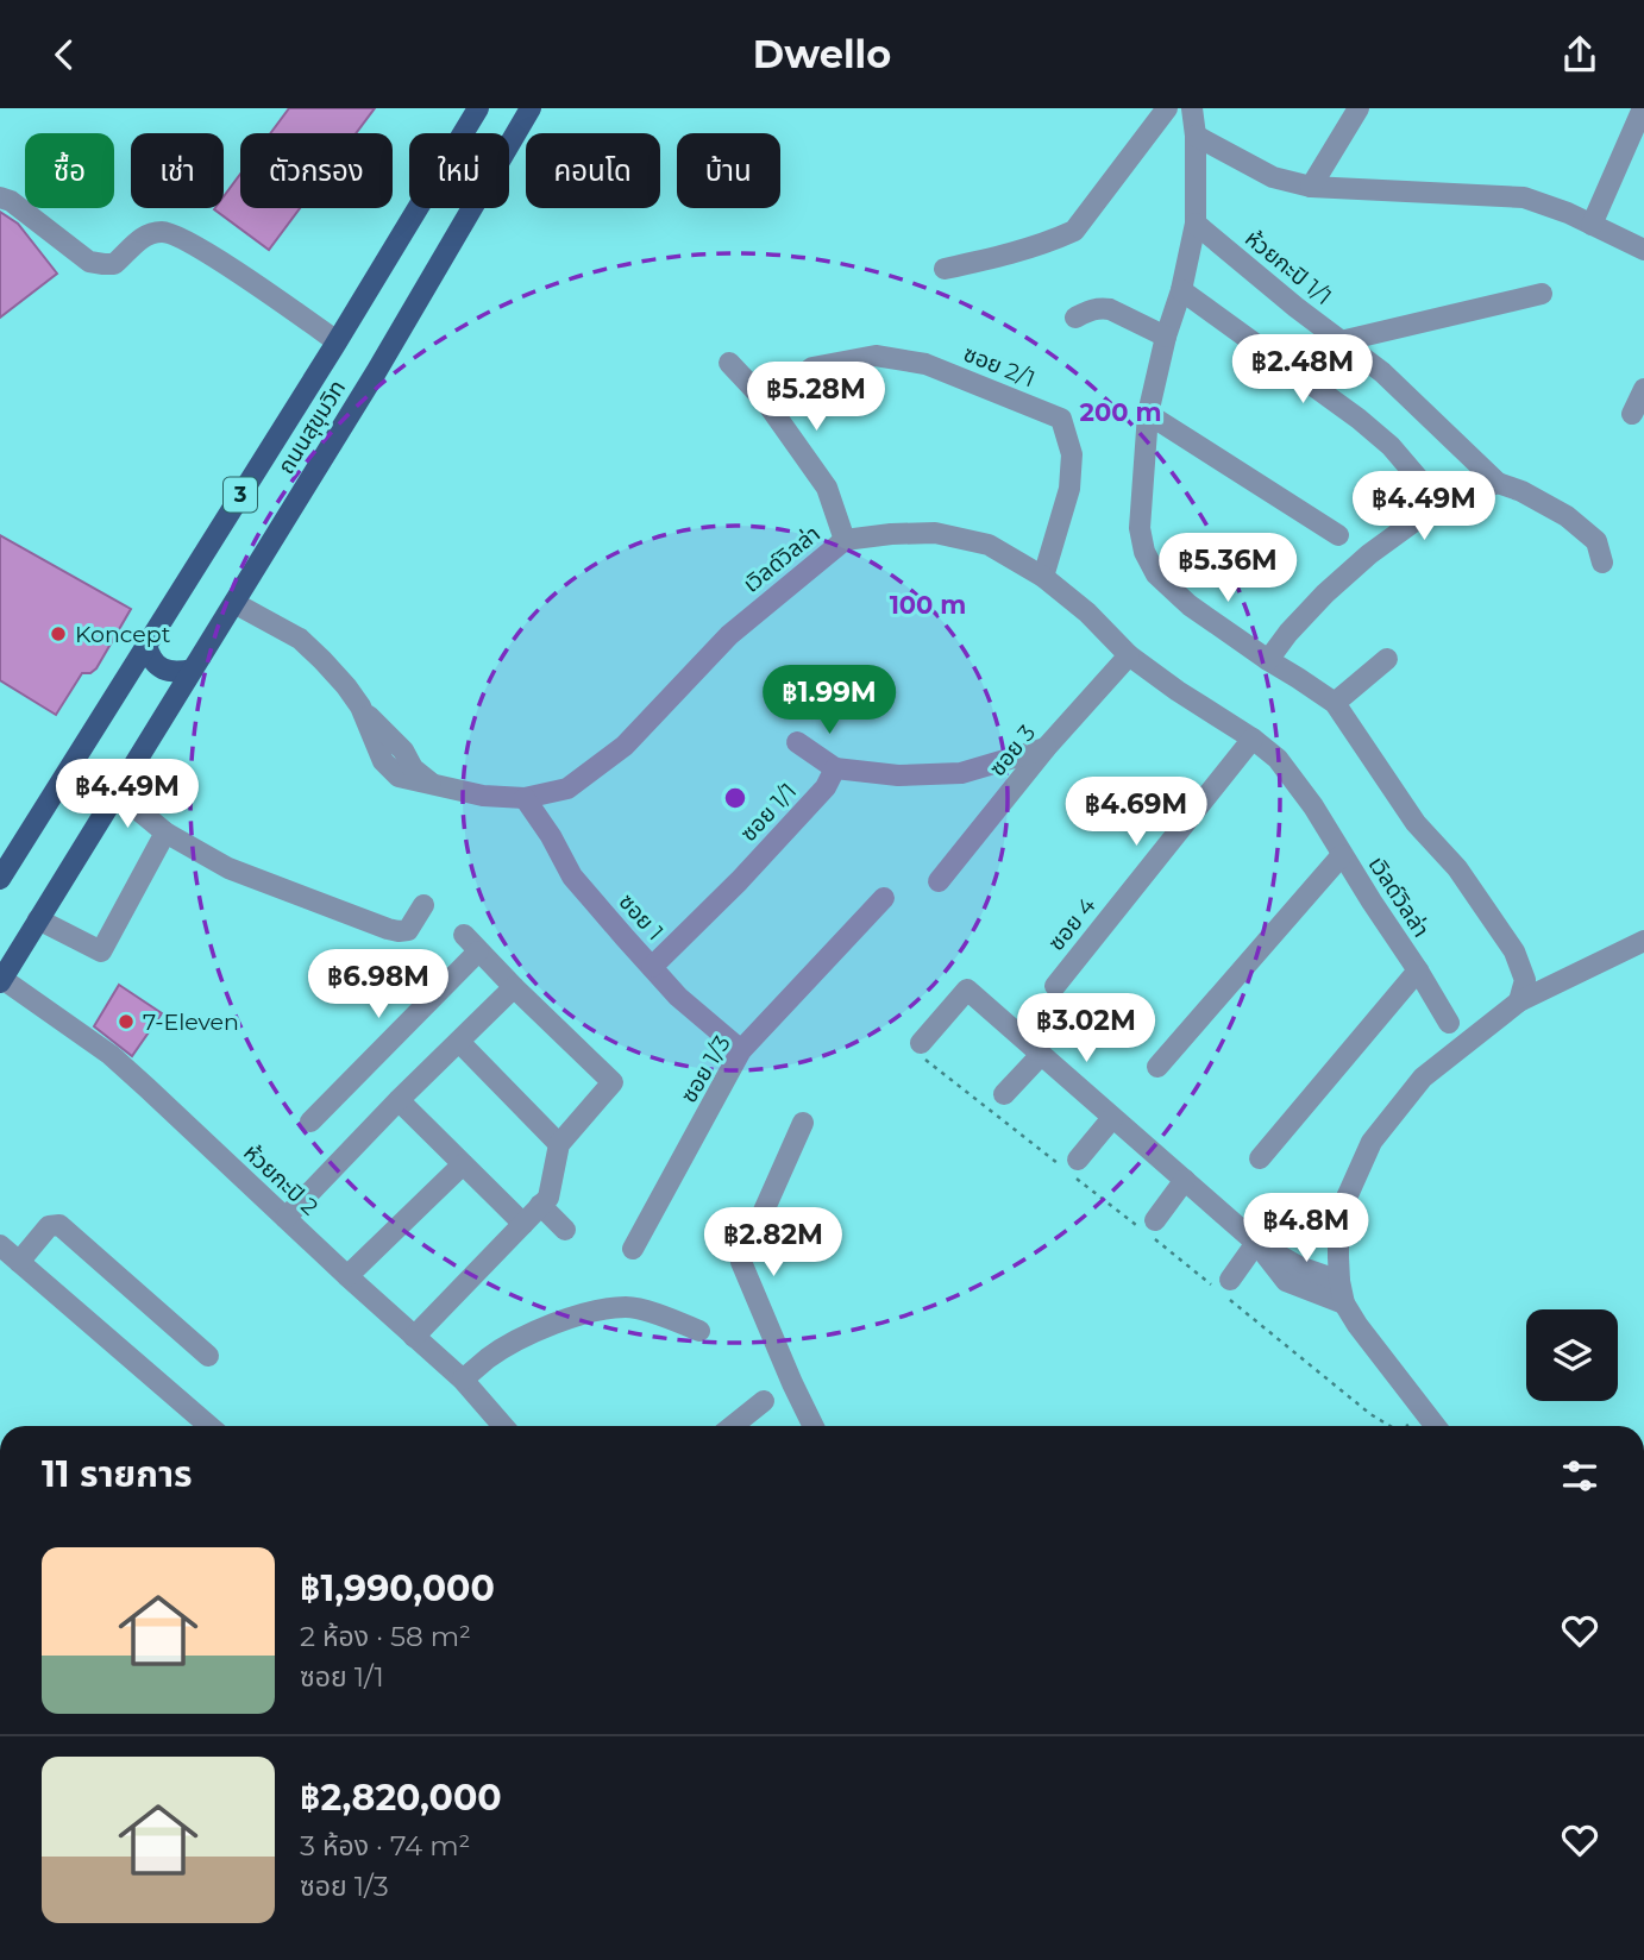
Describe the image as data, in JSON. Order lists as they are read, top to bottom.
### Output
{
  "streets": {
    "main road": ["ถนนสุขุมวิท", "3"],
    "street": [
      "ห้วยกะปิ 1/1",
      "ซอย 2/1",
      "เวิลด์วิลล่า",
      "ซอย 3",
      "ซอย 1/1",
      "ซอย 1",
      "ซอย 4",
      "ซอย 1/3",
      "ห้วยกะปิ 2"
    ]
  },
  "crossings": [
    ["ซอย 2/1", "เวิลด์วิลล่า"],
    ["ถนนสุขุมวิท", "เวิลด์วิลล่า"],
    ["ถนนสุขุมวิท", "ห้วยกะปิ 2"],
    ["เวิลด์วิลล่า", "ซอย 3"],
    ["เวิลด์วิลล่า", "ซอย 1"],
    ["เวิลด์วิลล่า", "ซอย 4"],
    ["ซอย 1/1", "ซอย 1"],
    ["ซอย 1", "ซอย 1/3"]
  ],
  "places": ["Koncept", "7-Eleven"],
  "page": {
    "header": "Dwello",
    "chip": [
      "ซื้อ",
      "เช่า",
      "ตัวกรอง",
      "ใหม่",
      "คอนโด",
      "บ้าน"
    ],
    "price": [
      "฿2.48M",
      "฿5.28M",
      "฿4.49M",
      "฿5.36M",
      "฿1.99M",
      "฿4.49M",
      "฿4.69M",
      "฿6.98M",
      "฿3.02M",
      "฿4.8M",
      "฿2.82M"
    ],
    "heading": "11 รายการ",
    "list": [
      {
        "name": "฿1,990,000",
        "note": "2 ห้อง · 58 m² · ซอย 1/1"
      },
      {
        "name": "฿2,820,000",
        "note": "3 ห้อง · 74 m² · ซอย 1/3"
      }
    ]
  },
  "rings": ["200 m", "100 m"]
}
